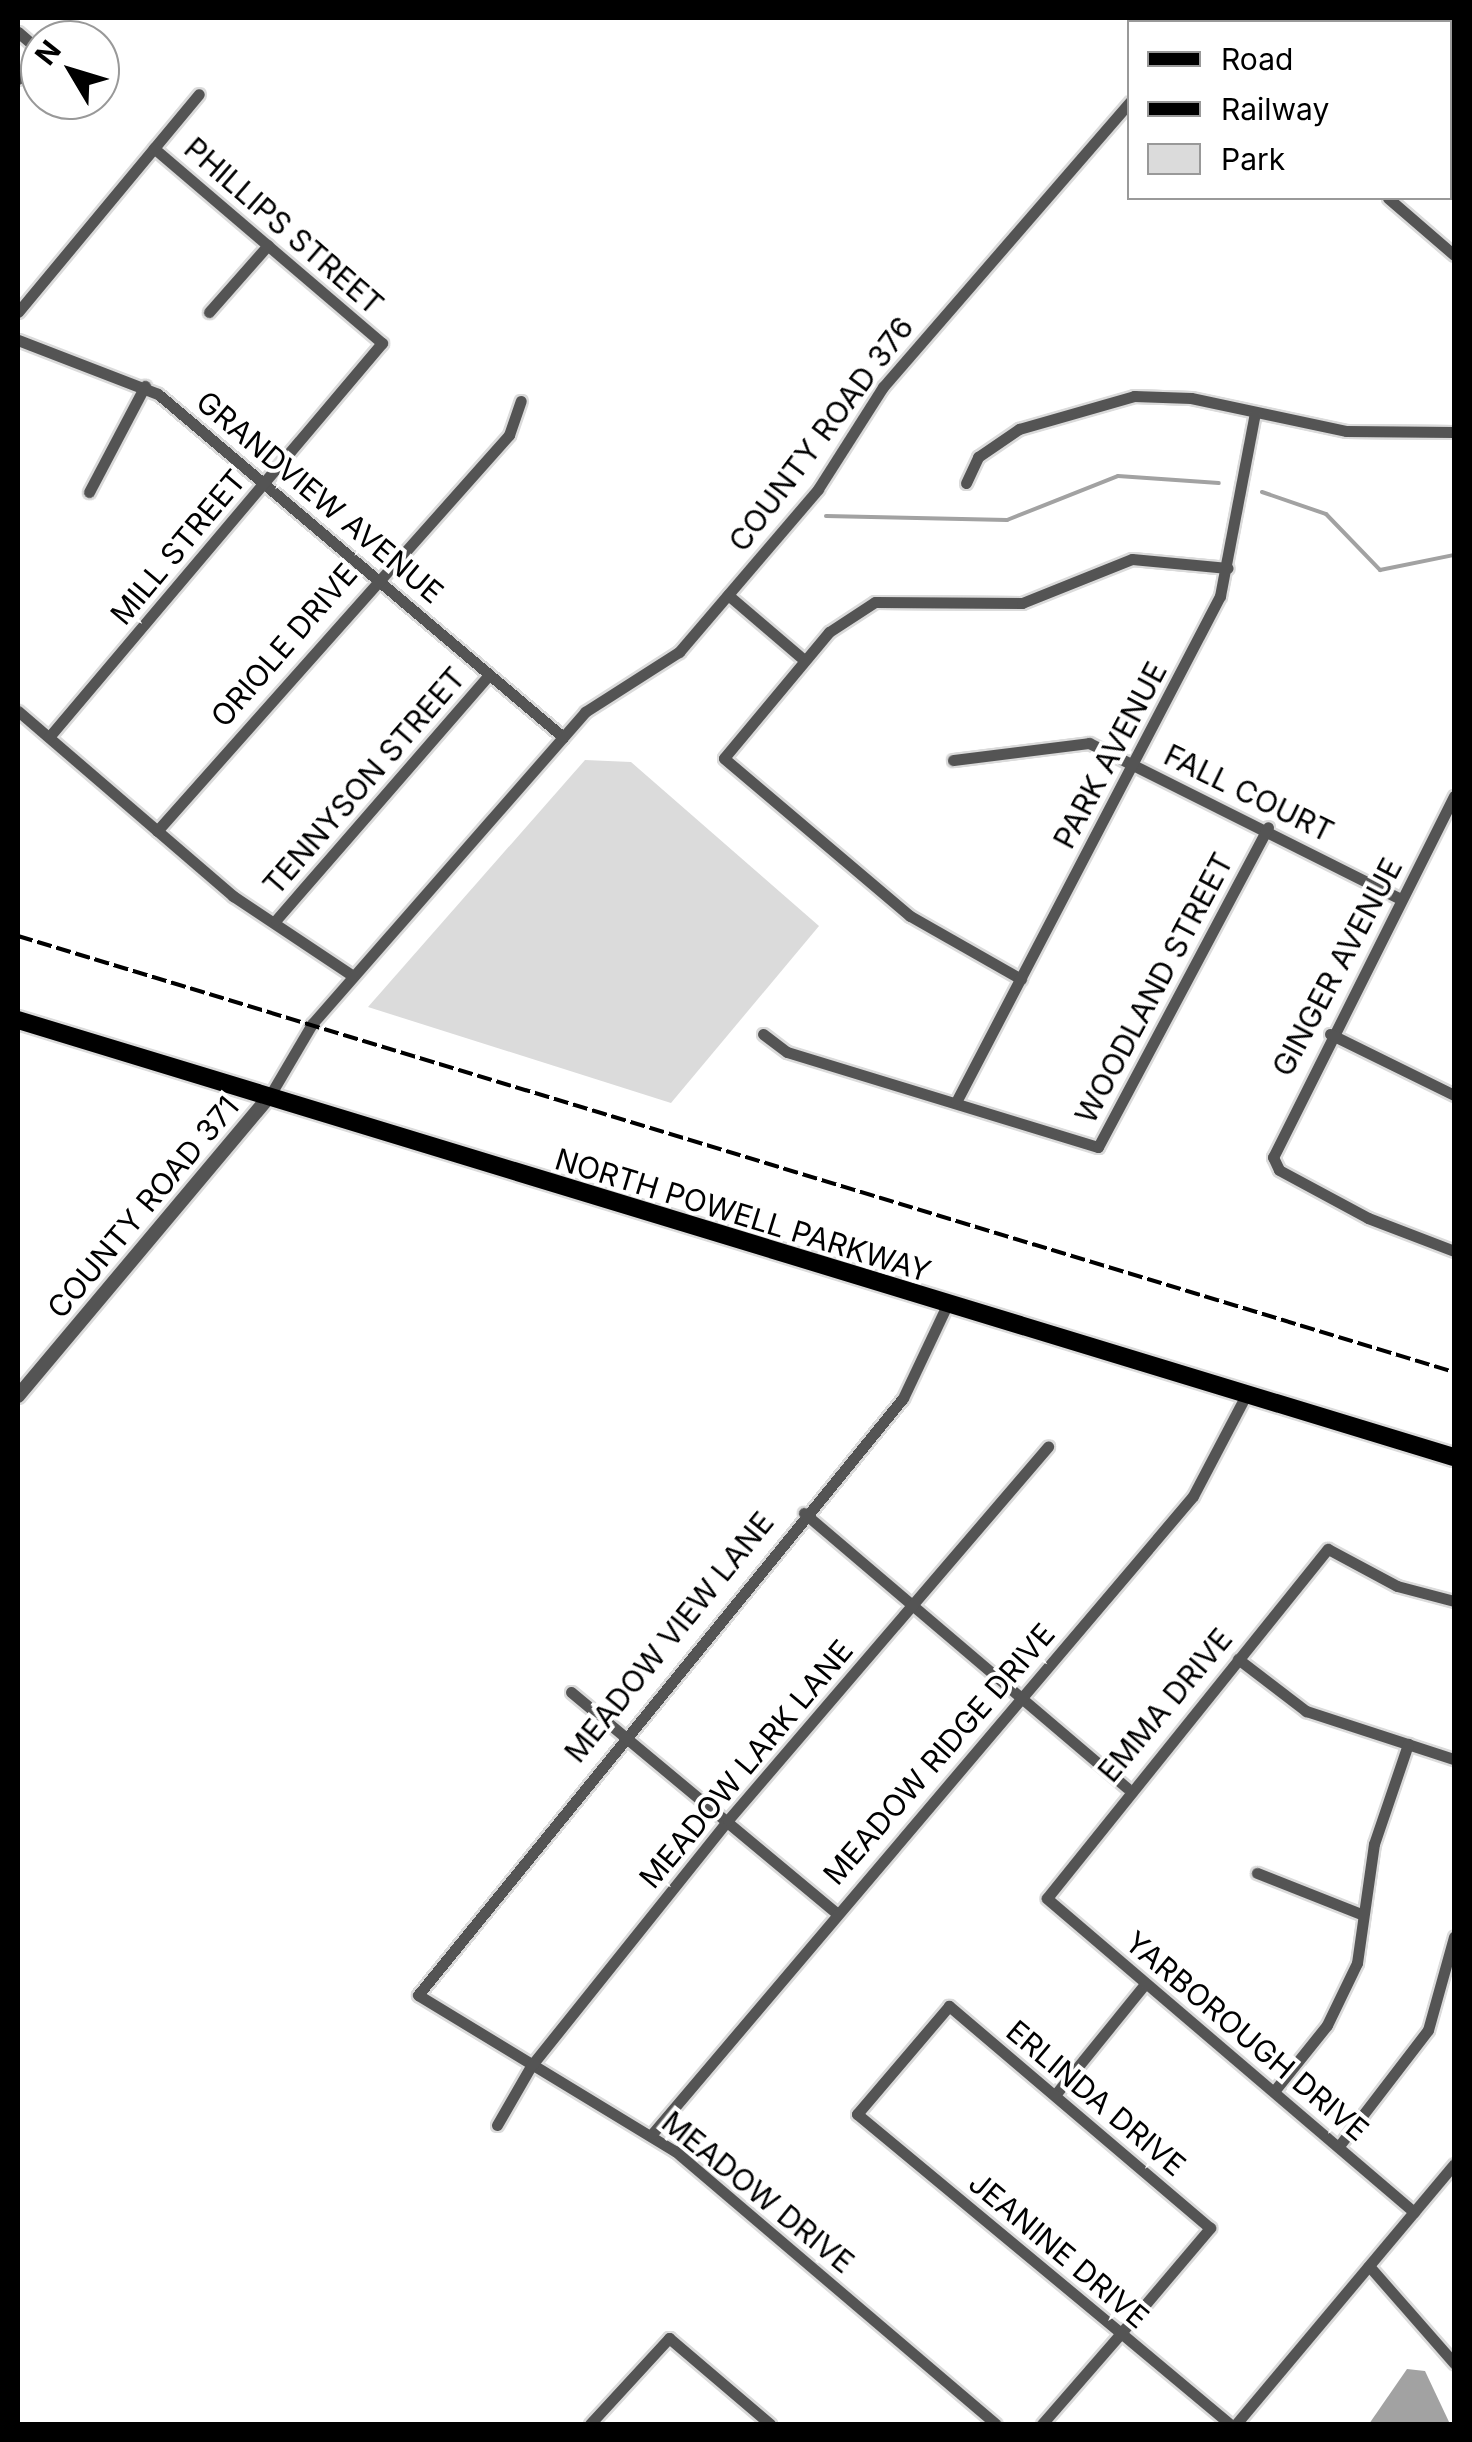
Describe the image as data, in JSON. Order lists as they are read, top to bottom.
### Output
{
  "streets": {
    "main road": ["NORTH POWELL PARKWAY"],
    "street": [
      "PHILLIPS STREET",
      "COUNTY ROAD 376",
      "GRANDVIEW AVENUE",
      "MILL STREET",
      "ORIOLE DRIVE",
      "PARK AVENUE",
      "TENNYSON STREET",
      "FALL COURT",
      "GINGER AVENUE",
      "WOODLAND STREET",
      "COUNTY ROAD 371",
      "MEADOW VIEW LANE",
      "EMMA DRIVE",
      "MEADOW RIDGE DRIVE",
      "MEADOW LARK LANE",
      "YARBOROUGH DRIVE",
      "ERLINDA DRIVE",
      "MEADOW DRIVE",
      "JEANINE DRIVE"
    ]
  },
  "crossings": [
    ["PHILLIPS STREET", "MILL STREET"],
    ["COUNTY ROAD 376", "GRANDVIEW AVENUE"],
    ["COUNTY ROAD 376", "COUNTY ROAD 371"],
    ["COUNTY ROAD 376", "NORTH POWELL PARKWAY"],
    ["GRANDVIEW AVENUE", "MILL STREET"],
    ["GRANDVIEW AVENUE", "ORIOLE DRIVE"],
    ["GRANDVIEW AVENUE", "TENNYSON STREET"],
    ["PARK AVENUE", "FALL COURT"],
    ["PARK AVENUE", "WOODLAND STREET"],
    ["FALL COURT", "GINGER AVENUE"],
    ["FALL COURT", "WOODLAND STREET"],
    ["COUNTY ROAD 371", "NORTH POWELL PARKWAY"],
    ["NORTH POWELL PARKWAY", "MEADOW VIEW LANE"],
    ["NORTH POWELL PARKWAY", "MEADOW RIDGE DRIVE"],
    ["MEADOW VIEW LANE", "MEADOW DRIVE"],
    ["EMMA DRIVE", "YARBOROUGH DRIVE"],
    ["MEADOW RIDGE DRIVE", "MEADOW DRIVE"],
    ["MEADOW LARK LANE", "MEADOW DRIVE"],
    ["ERLINDA DRIVE", "JEANINE DRIVE"]
  ],
  "legend": ["Road", "Railway", "Park"],
  "north": "top left"
}
